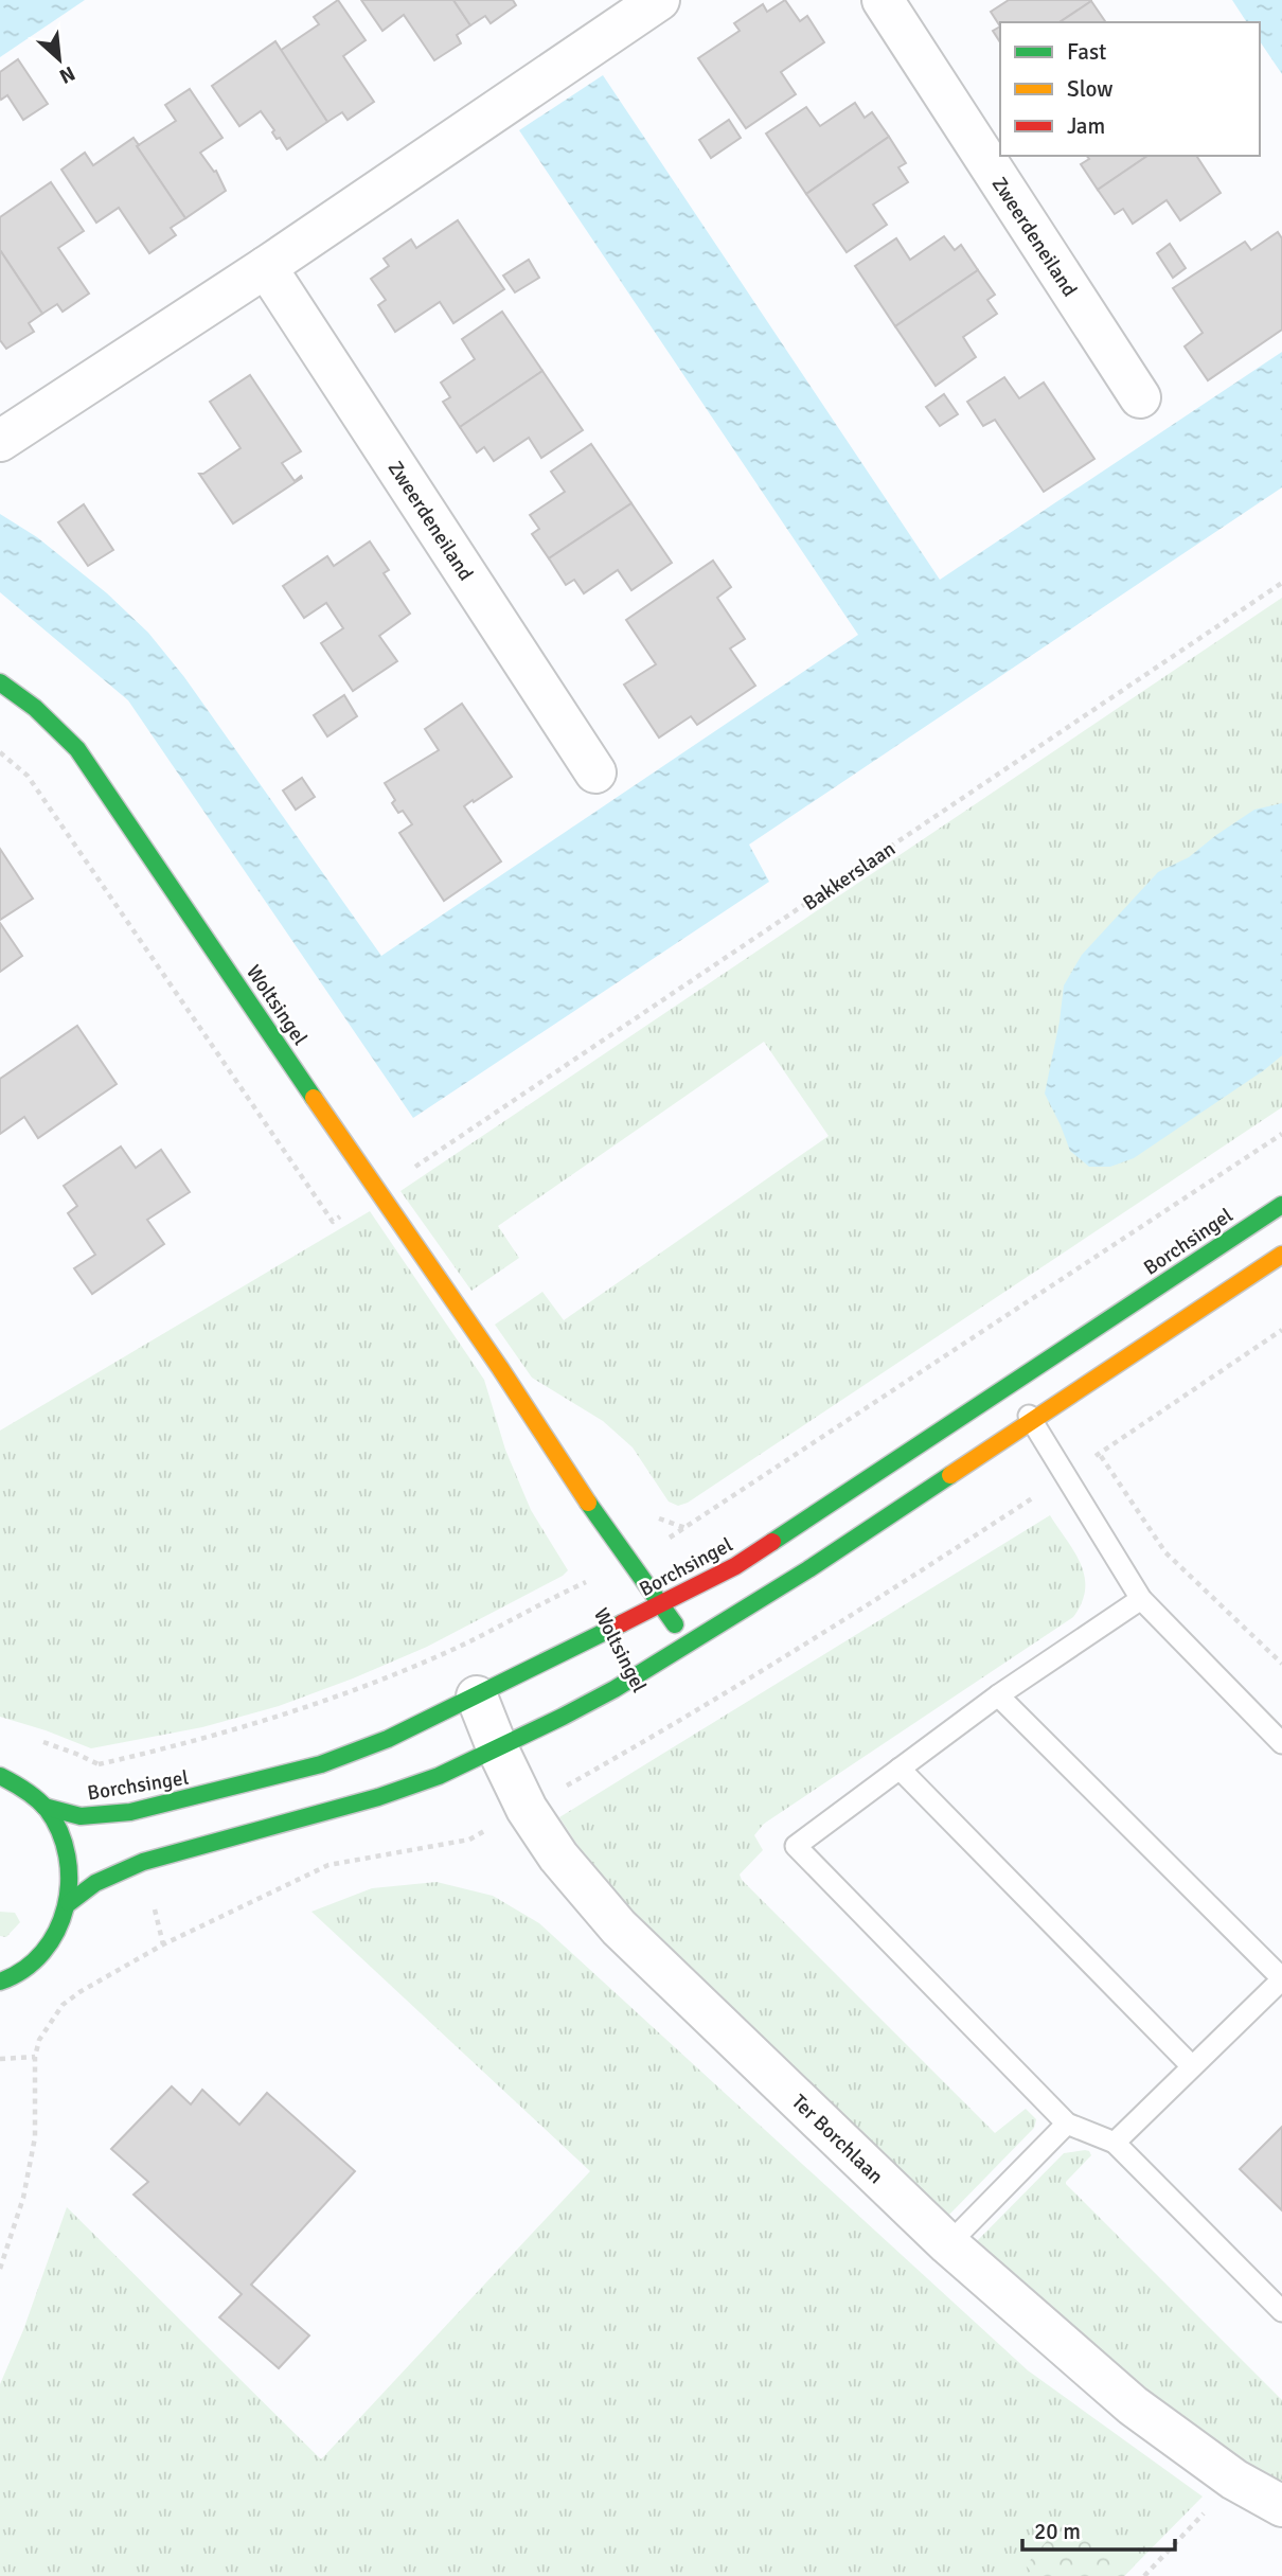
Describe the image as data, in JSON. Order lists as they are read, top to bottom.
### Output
{
  "streets": {
    "main road": ["Woltsingel", "Borchsingel"],
    "street": ["Zweerdeneiland", "Ter Borchlaan"],
    "path": ["Bakkerslaan"]
  },
  "crossings": [
    ["Woltsingel", "Borchsingel"],
    ["Borchsingel", "Ter Borchlaan"]
  ],
  "legend": ["Fast", "Slow", "Jam"],
  "scale_bar": "20 m",
  "north": "bottom right"
}
